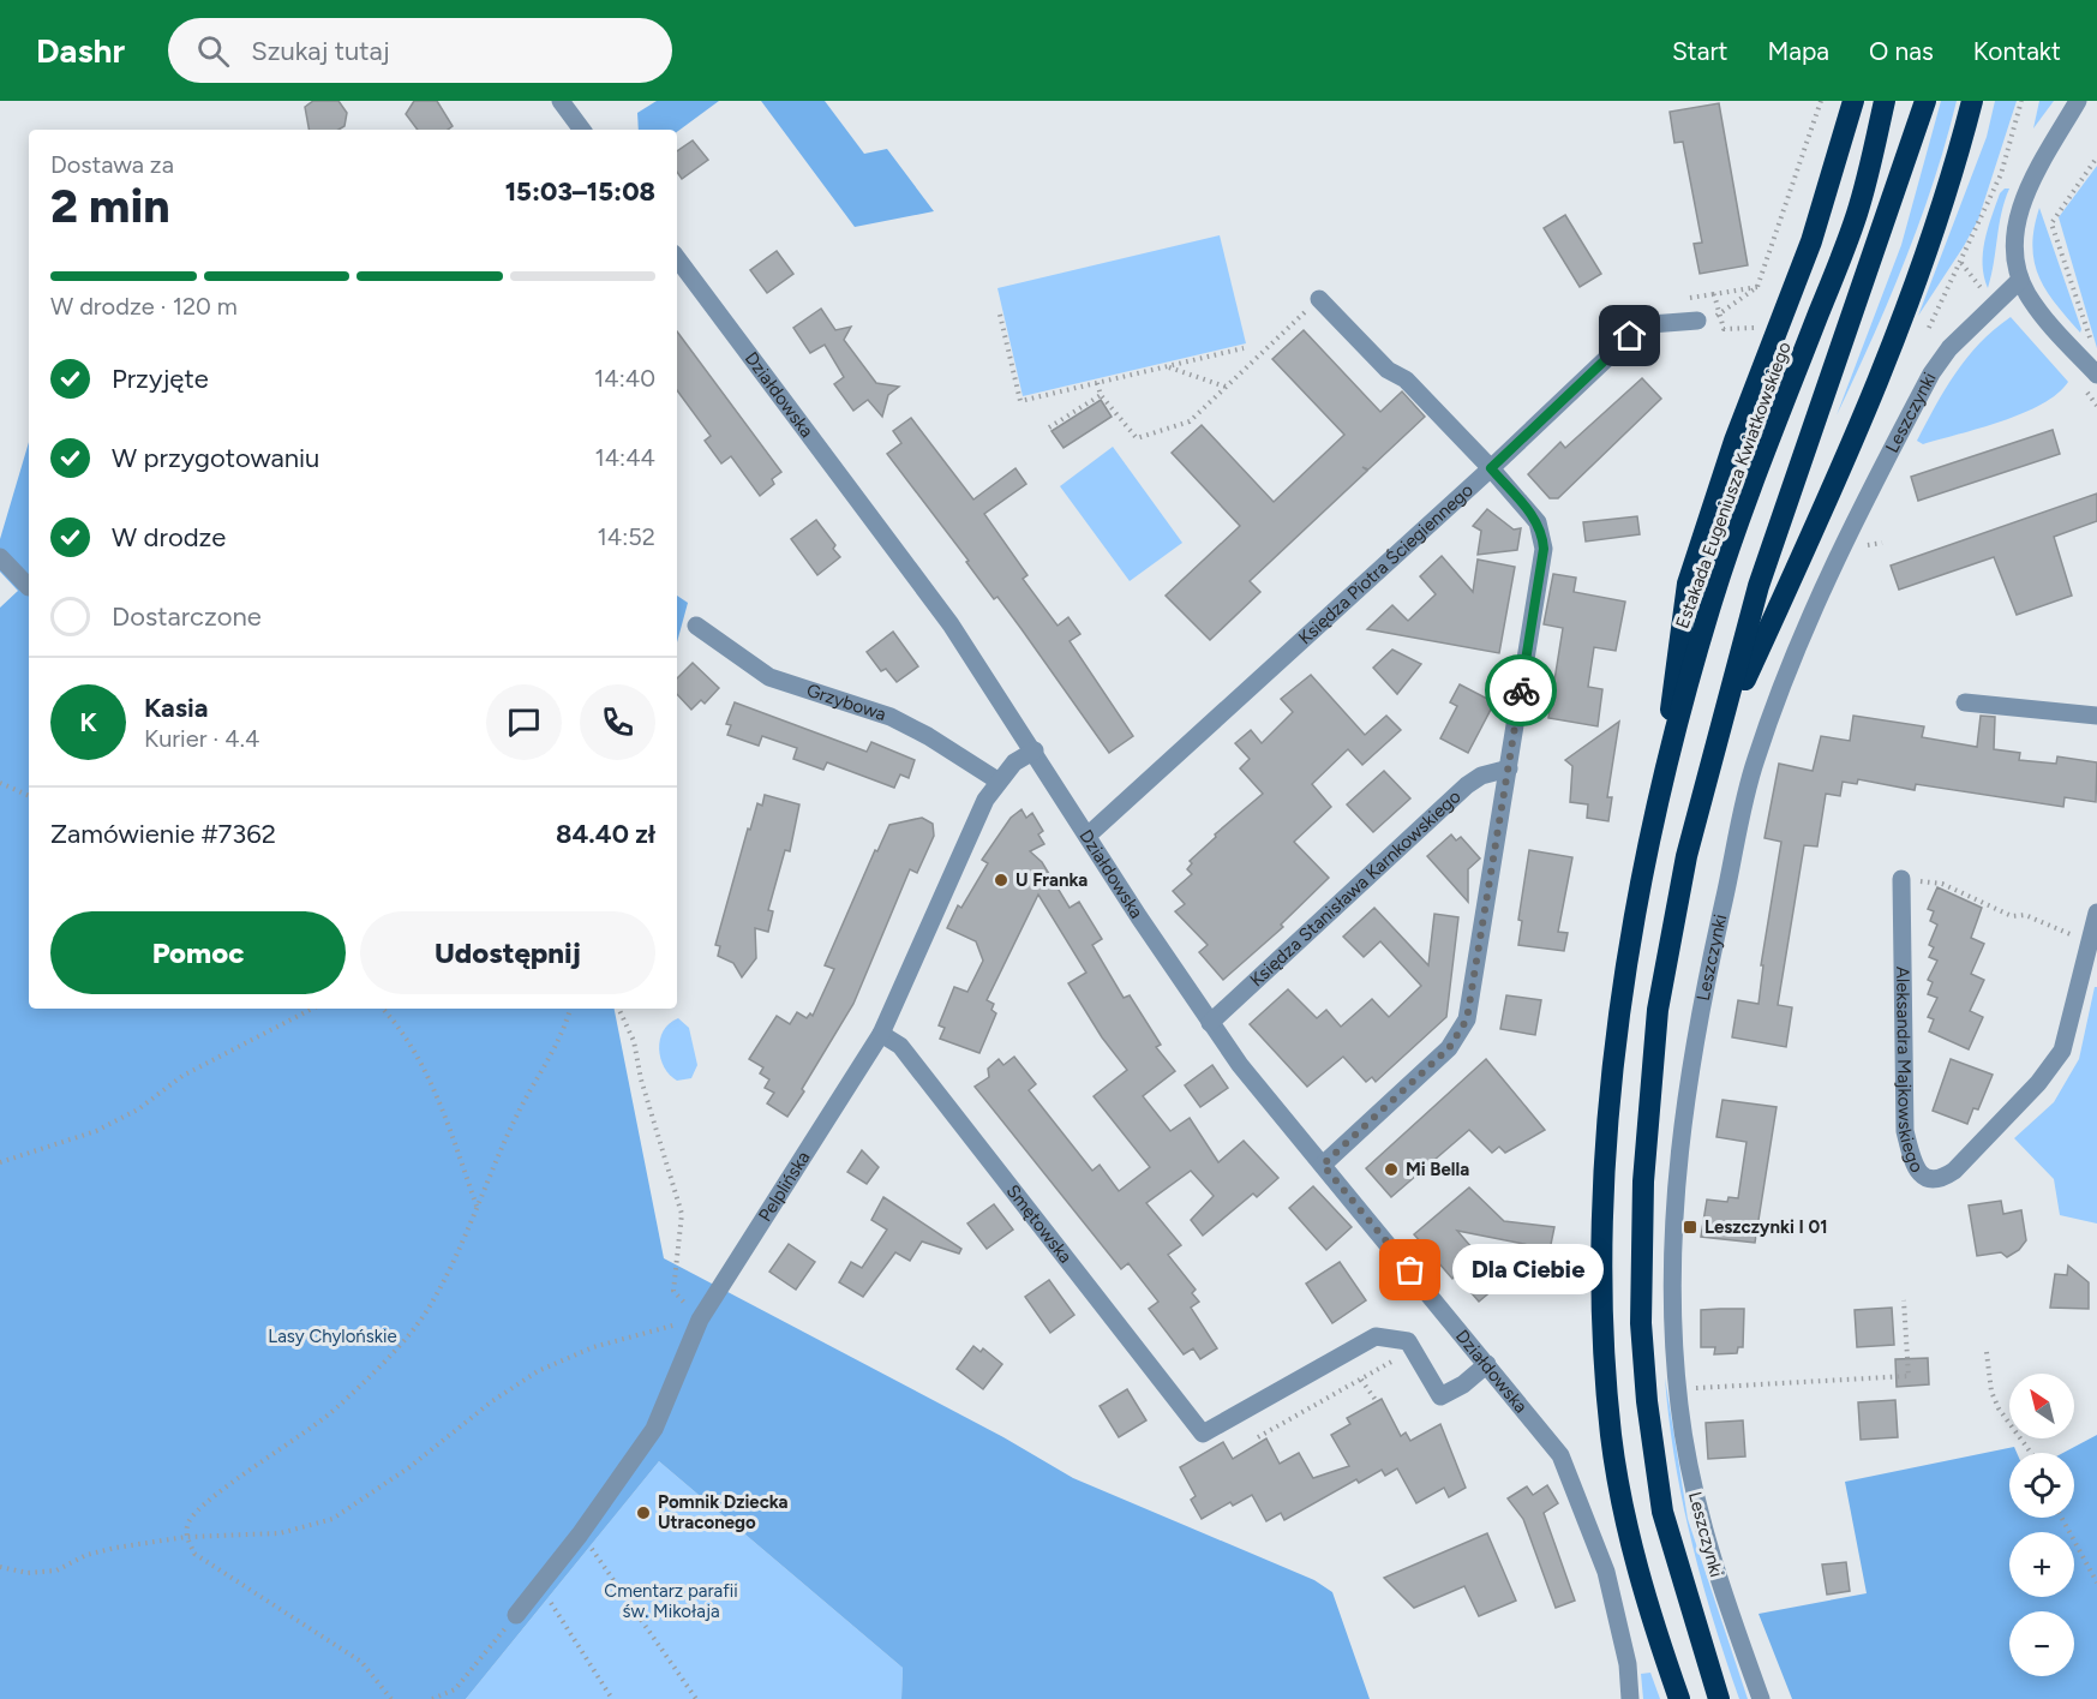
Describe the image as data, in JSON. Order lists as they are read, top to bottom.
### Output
{
  "streets": {
    "highway": ["Estakada Eugeniusza Kwiatkowskiego"],
    "street": [
      "Działdowska",
      "Leszczynki",
      "Księdza Piotra Ściegiennego",
      "Grzybowa",
      "Księdza Stanisława Karnkowskiego",
      "Aleksandra Majkowskiego",
      "Pelplińska",
      "Smętowska"
    ]
  },
  "crossings": [
    ["Działdowska", "Księdza Piotra Ściegiennego"],
    ["Działdowska", "Księdza Stanisława Karnkowskiego"],
    ["Działdowska", "Pelplińska"],
    ["Grzybowa", "Pelplińska"],
    ["Pelplińska", "Smętowska"]
  ],
  "parks": ["Lasy Chylońskie", "Cmentarz parafii św. Mikołaja"],
  "places": {
    "other": [
      "U Franka",
      "Mi Bella",
      "Dla Ciebie",
      "Pomnik Dziecka Utraconego"
    ],
    "transit": ["Leszczynki I 01"]
  },
  "north": "top left",
  "page": {
    "header": "Dashr",
    "search": "Szukaj tutaj",
    "nav": [
      "Start",
      "Mapa",
      "O nas",
      "Kontakt"
    ],
    "heading": ["2 min", "Dostawa za", "15:03–15:08"],
    "panel": [
      "Kasia",
      "Kurier · 4.4",
      "Zamówienie #7362",
      "84.40 zł"
    ],
    "bar": "W drodze · 120 m",
    "list": [
      ["Przyjęte", "14:40"],
      ["W przygotowaniu", "14:44"],
      ["W drodze", "14:52"],
      "Dostarczone"
    ],
    "round": "K",
    "buttons": ["Pomoc", "Udostępnij"],
    "bubble": "Dla Ciebie",
    "map_buttons": ["+", "−"]
  }
}
